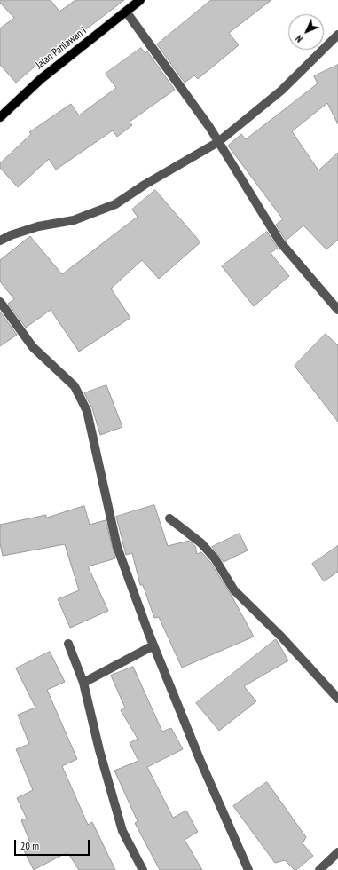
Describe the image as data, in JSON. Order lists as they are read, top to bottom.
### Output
{
  "streets": {
    "main road": ["Jalan Pahlawan I"]
  },
  "scale_bar": "20 m",
  "north": "bottom left"
}
